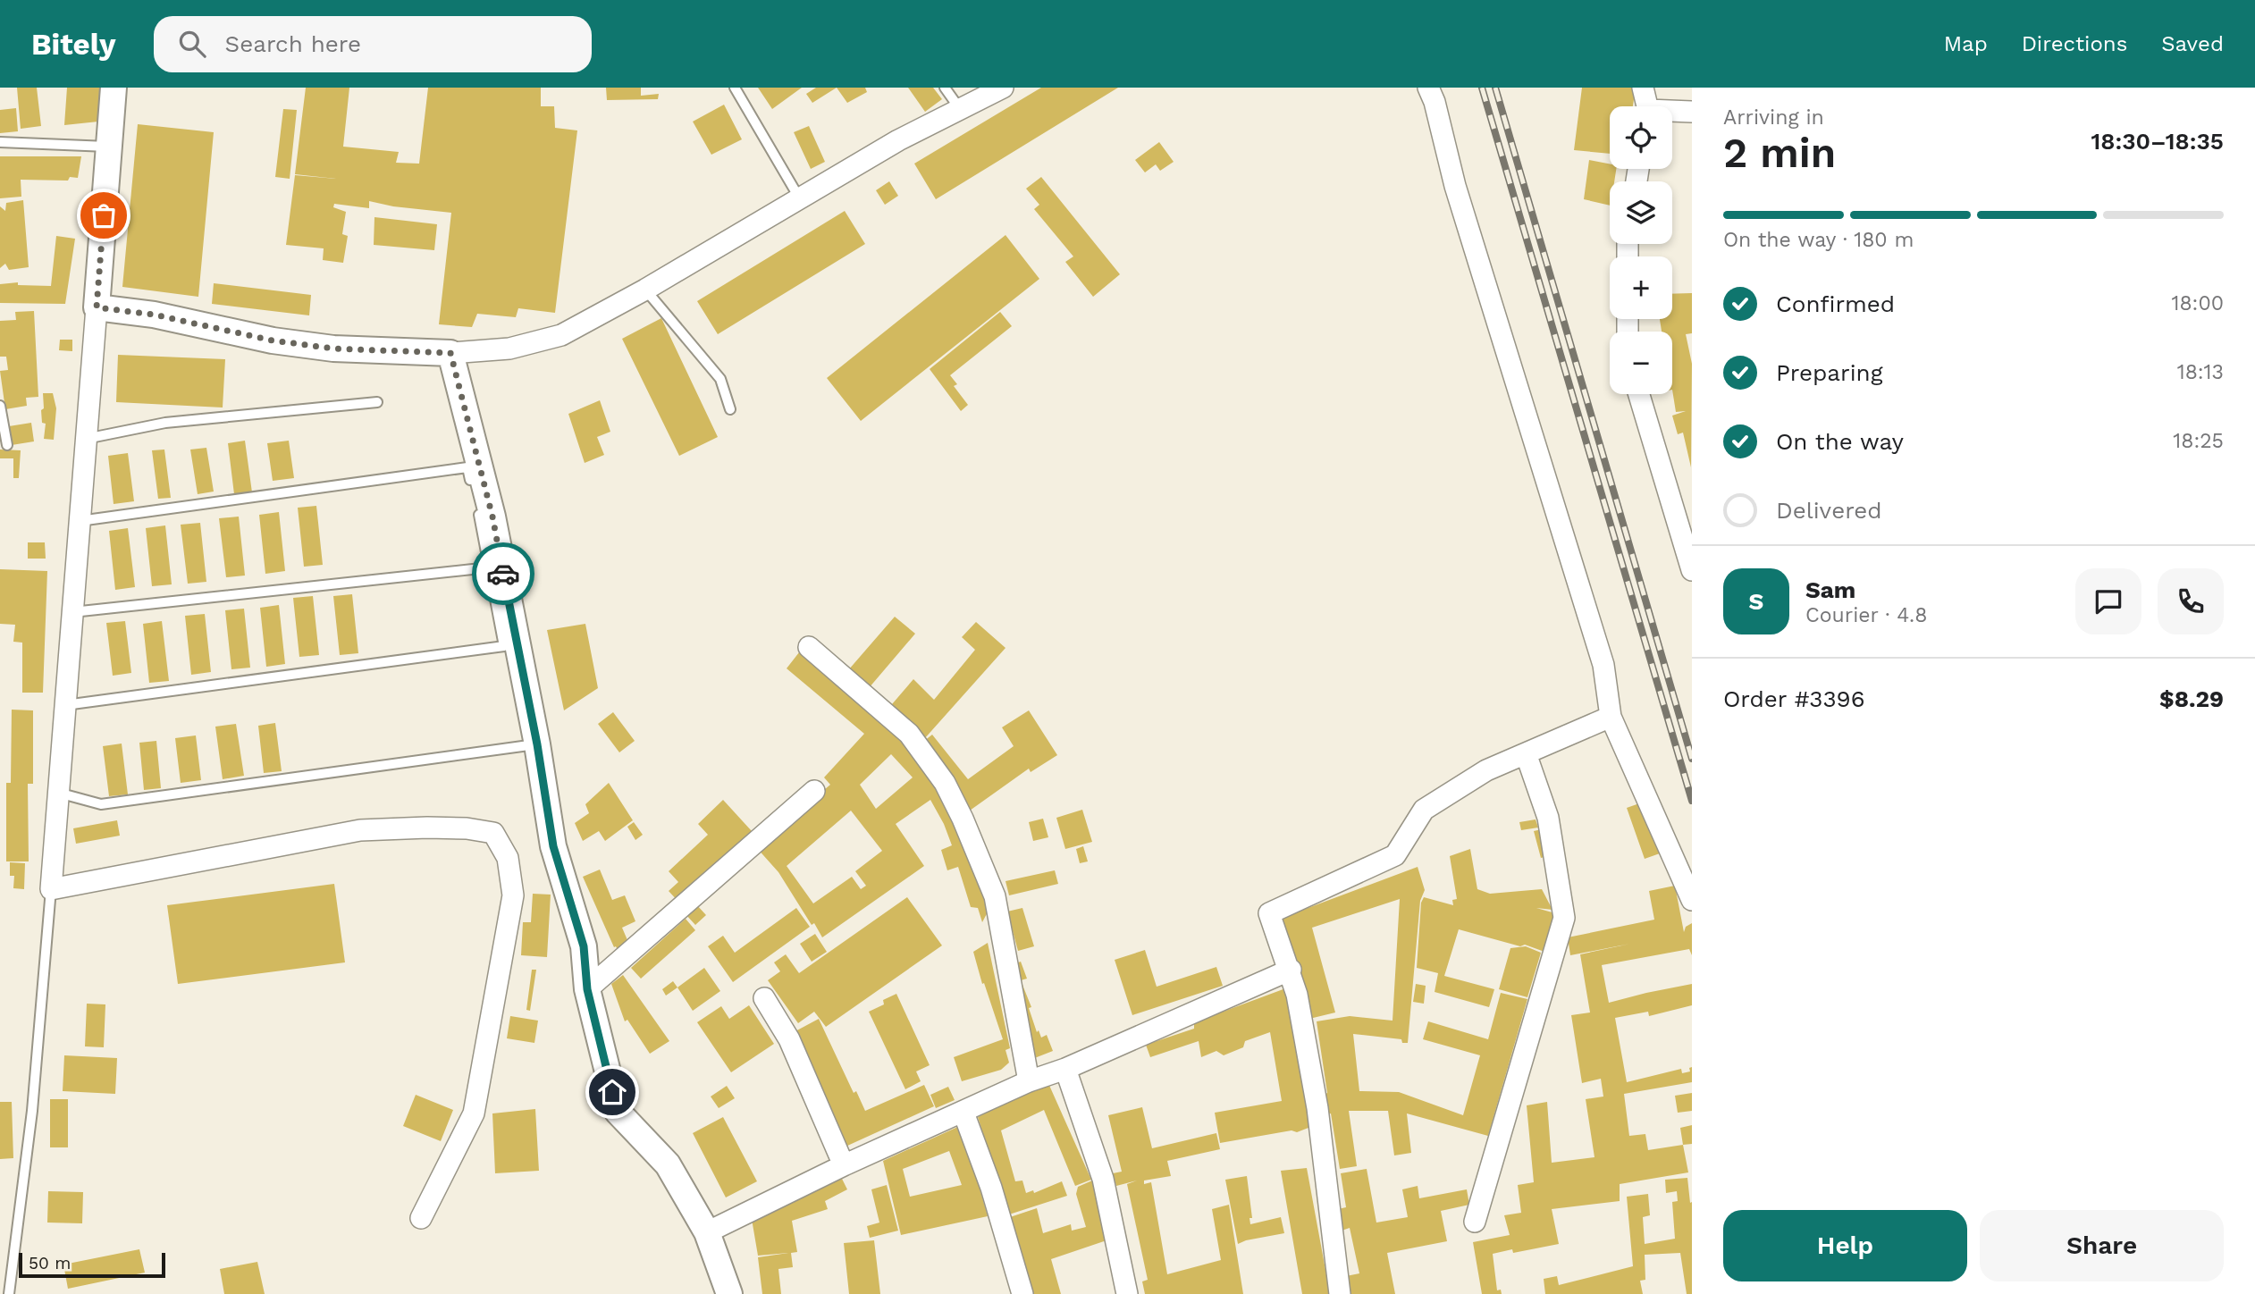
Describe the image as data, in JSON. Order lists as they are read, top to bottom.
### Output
{
  "scale_bar": "50 m",
  "page": {
    "header": "Bitely",
    "search": "Search here",
    "nav": ["Map", "Directions", "Saved"],
    "heading": ["2 min", "Arriving in", "18:30–18:35"],
    "panel": [
      "Sam",
      "Courier · 4.8",
      "Order #3396",
      "$8.29"
    ],
    "map_buttons": ["+", "−"],
    "bar": "On the way · 180 m",
    "list": [
      ["Confirmed", "18:00"],
      ["Preparing", "18:13"],
      ["On the way", "18:25"],
      "Delivered"
    ],
    "round": "S",
    "buttons": ["Help", "Share"],
    "scale": "50 m"
  }
}
